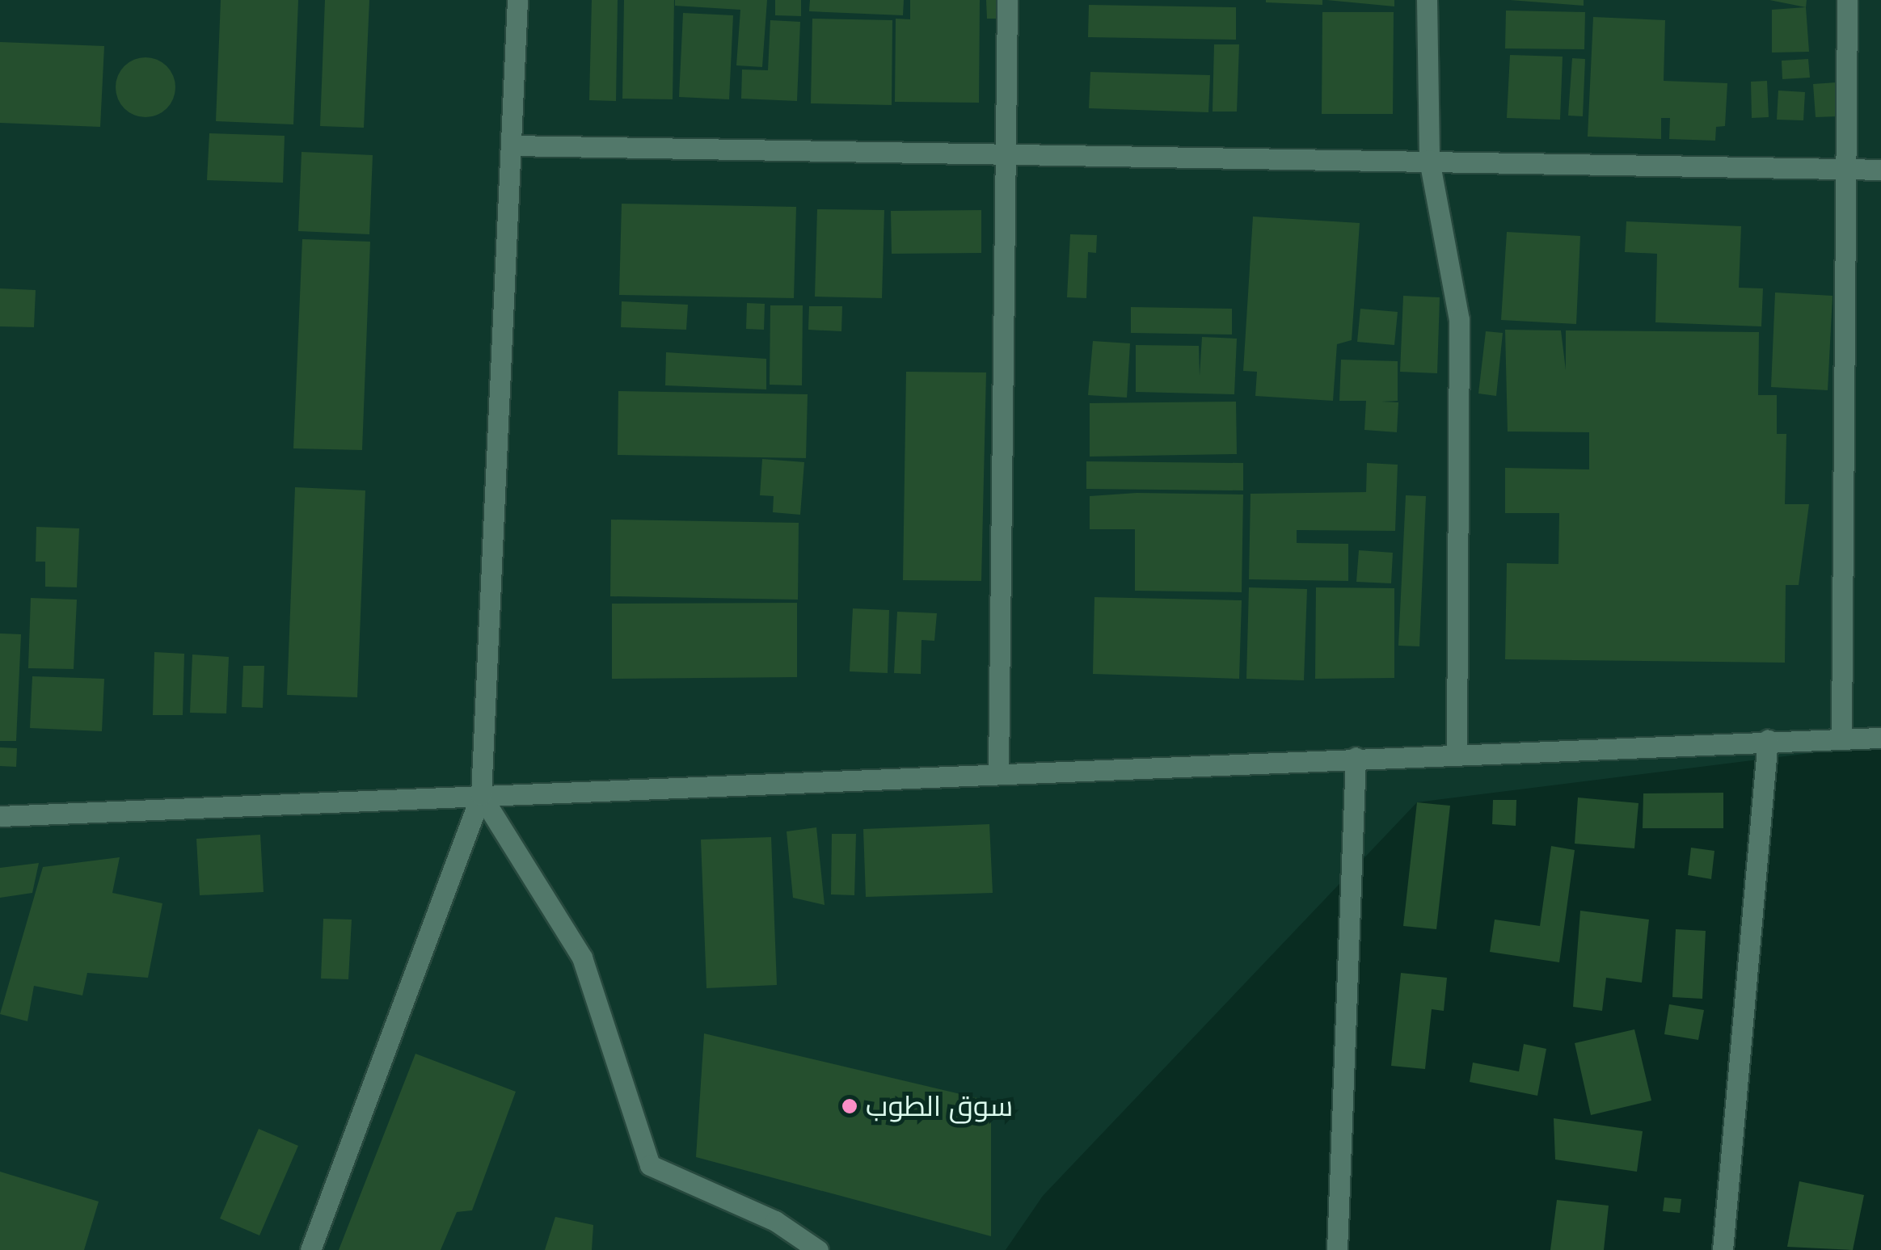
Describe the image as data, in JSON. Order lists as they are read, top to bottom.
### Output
{
  "places": ["سوق الطوب"]
}
